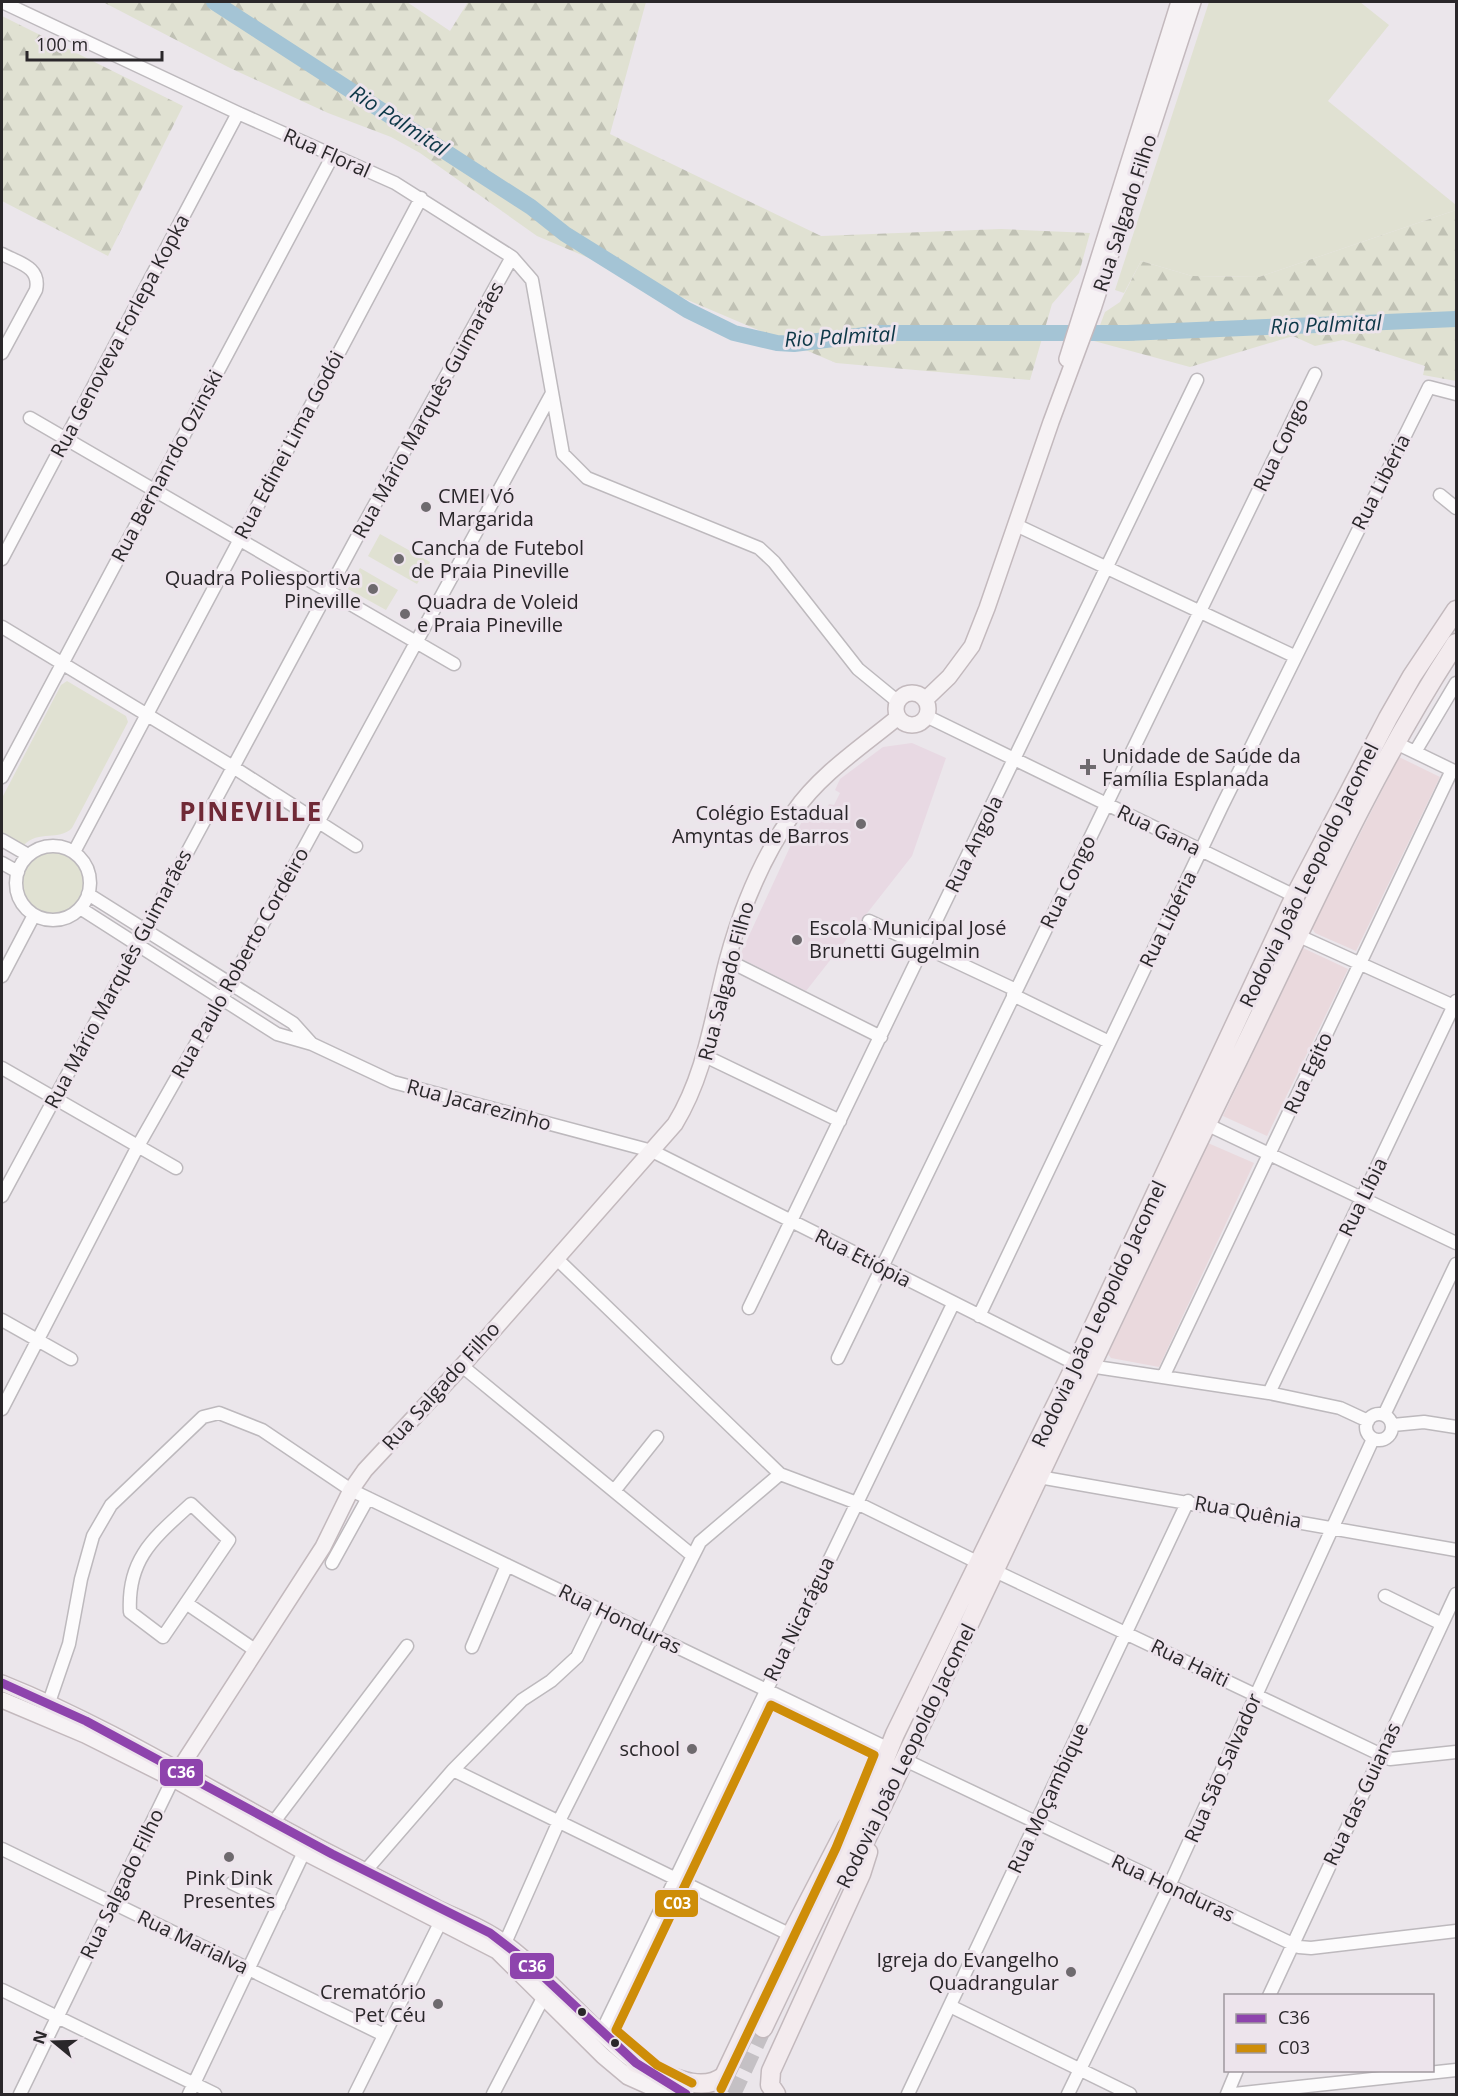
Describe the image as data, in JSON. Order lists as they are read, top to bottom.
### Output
{
  "streets": {
    "highway": ["Rodovia João Leopoldo Jacomel"],
    "main road": ["Rua Salgado Filho"],
    "street": [
      "Rua Floral",
      "Rua Genoveva Forlepa Kopka",
      "Rua Mário Marquês Guimarães",
      "Rua Edinei Lima Godói",
      "Rua Congo",
      "Rua Bernanrdo Ozinski",
      "Rua Libéria",
      "Rua Gana",
      "Rua Angola",
      "Rua Paulo Roberto Cordeiro",
      "Rua Egito",
      "Rua Jacarezinho",
      "Rua Líbia",
      "Rua Etiópia",
      "Rua Quênia",
      "Rua Honduras",
      "Rua Nicarágua",
      "Rua Haiti",
      "Rua São Salvador",
      "Rua das Guianas",
      "Rua Moçambique",
      "Rua Marialva"
    ]
  },
  "crossings": [
    ["Rua Floral", "Rua Salgado Filho"],
    ["Rua Floral", "Rua Genoveva Forlepa Kopka"],
    ["Rua Floral", "Rua Mário Marquês Guimarães"],
    ["Rua Floral", "Rua Edinei Lima Godói"],
    ["Rua Floral", "Rua Bernanrdo Ozinski"],
    ["Rua Floral", "Rua Gana"],
    ["Rua Floral", "Rua Paulo Roberto Cordeiro"],
    ["Rua Salgado Filho", "Rua Gana"],
    ["Rua Salgado Filho", "Rua Jacarezinho"],
    ["Rua Salgado Filho", "Rua Etiópia"],
    ["Rua Salgado Filho", "Rua Honduras"],
    ["Rua Salgado Filho", "Rua Marialva"],
    ["Rua Mário Marquês Guimarães", "Rua Jacarezinho"],
    ["Rua Edinei Lima Godói", "Rua Jacarezinho"],
    ["Rua Congo", "Rua Gana"],
    ["Rua Congo", "Rua Etiópia"],
    ["Rua Libéria", "Rua Gana"],
    ["Rua Libéria", "Rua Etiópia"],
    ["Rua Gana", "Rua Angola"],
    ["Rua Gana", "Rodovia João Leopoldo Jacomel"],
    ["Rua Angola", "Rua Etiópia"],
    ["Rodovia João Leopoldo Jacomel", "Rua Etiópia"],
    ["Rodovia João Leopoldo Jacomel", "Rua Quênia"],
    ["Rodovia João Leopoldo Jacomel", "Rua Honduras"],
    ["Rodovia João Leopoldo Jacomel", "Rua Haiti"],
    ["Rua Paulo Roberto Cordeiro", "Rua Jacarezinho"],
    ["Rua Egito", "Rua Etiópia"],
    ["Rua Jacarezinho", "Rua Etiópia"],
    ["Rua Líbia", "Rua Etiópia"],
    ["Rua Etiópia", "Rua Nicarágua"],
    ["Rua Etiópia", "Rua São Salvador"],
    ["Rua Quênia", "Rua São Salvador"],
    ["Rua Quênia", "Rua Moçambique"],
    ["Rua Honduras", "Rua Nicarágua"],
    ["Rua Honduras", "Rua São Salvador"],
    ["Rua Honduras", "Rua das Guianas"],
    ["Rua Honduras", "Rua Moçambique"],
    ["Rua Nicarágua", "Rua Haiti"],
    ["Rua Haiti", "Rua São Salvador"],
    ["Rua Haiti", "Rua das Guianas"],
    ["Rua Haiti", "Rua Moçambique"]
  ],
  "districts": ["PINEVILLE"],
  "water": ["Rio Palmital"],
  "places": {
    "other": [
      "CMEI Vó Margarida",
      "Cancha de Futebol de Praia Pineville",
      "Quadra Poliesportiva Pineville",
      "Quadra de Voleid e Praia Pineville",
      "Colégio Estadual Amyntas de Barros",
      "Escola Municipal José Brunetti Gugelmin",
      "school",
      "Pink Dink Presentes",
      "Igreja do Evangelho Quadrangular",
      "Crematório Pet Céu"
    ],
    "health": ["Unidade de Saúde da Família Esplanada"]
  },
  "lines": ["transit line C36", "transit line C03"],
  "legend": ["C36", "C03"],
  "scale_bar": "100 m",
  "north": "left"
}
